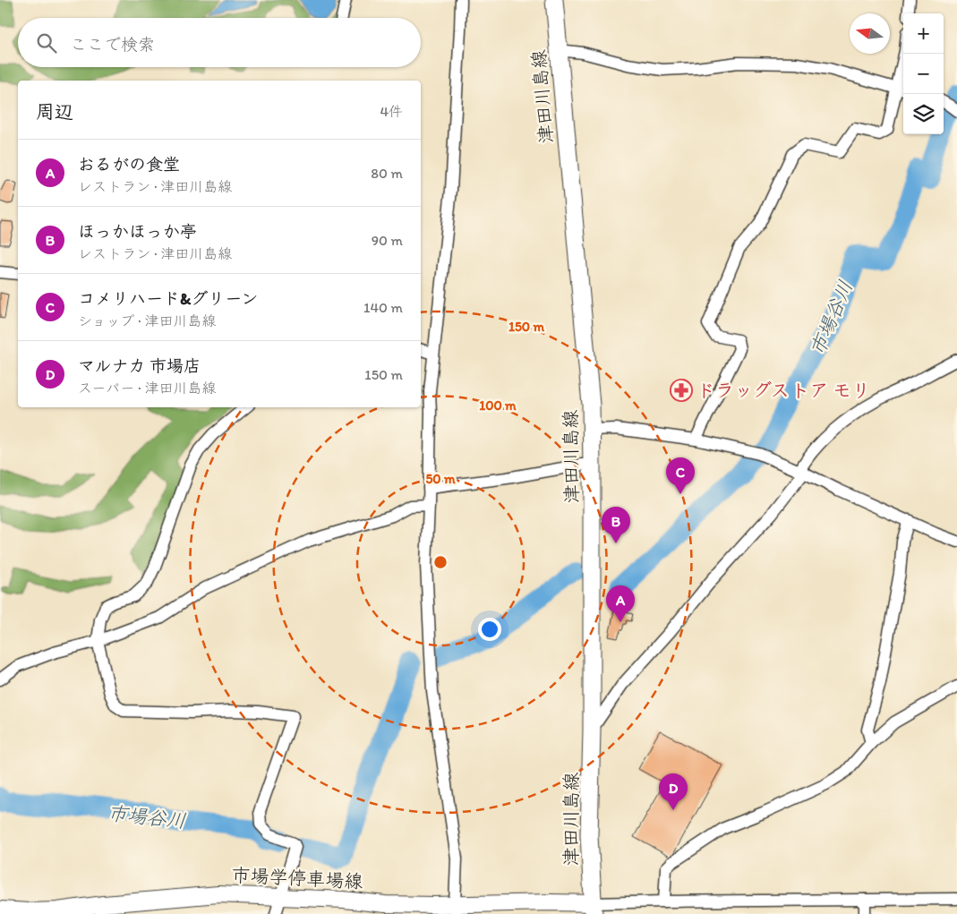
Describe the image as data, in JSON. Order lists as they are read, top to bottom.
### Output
{
  "streets": {
    "main road": ["津田川島線", "市場学停車場線"]
  },
  "crossings": [
    ["津田川島線", "市場学停車場線"]
  ],
  "water": ["市場谷川"],
  "places": {
    "pharmacy": ["ドラッグストア モリ"]
  },
  "north": "left",
  "page": {
    "map_buttons": ["+", "−"],
    "search": "ここで検索",
    "heading": ["周辺", "4件"],
    "list": [
      {
        "mark": "A",
        "name": "おるがの食堂",
        "note": "レストラン · 津田川島線",
        "value": "80 m"
      },
      {
        "mark": "B",
        "name": "ほっかほっか亭",
        "note": "レストラン · 津田川島線",
        "value": "90 m"
      },
      {
        "mark": "C",
        "name": "コメリハード&グリーン",
        "note": "ショップ · 津田川島線",
        "value": "140 m"
      },
      {
        "mark": "D",
        "name": "マルナカ 市場店",
        "note": "スーパー · 津田川島線",
        "value": "150 m"
      }
    ],
    "pins": [
      "C",
      "B",
      "A",
      "D"
    ]
  },
  "rings": ["150 m", "100 m", "50 m"]
}
